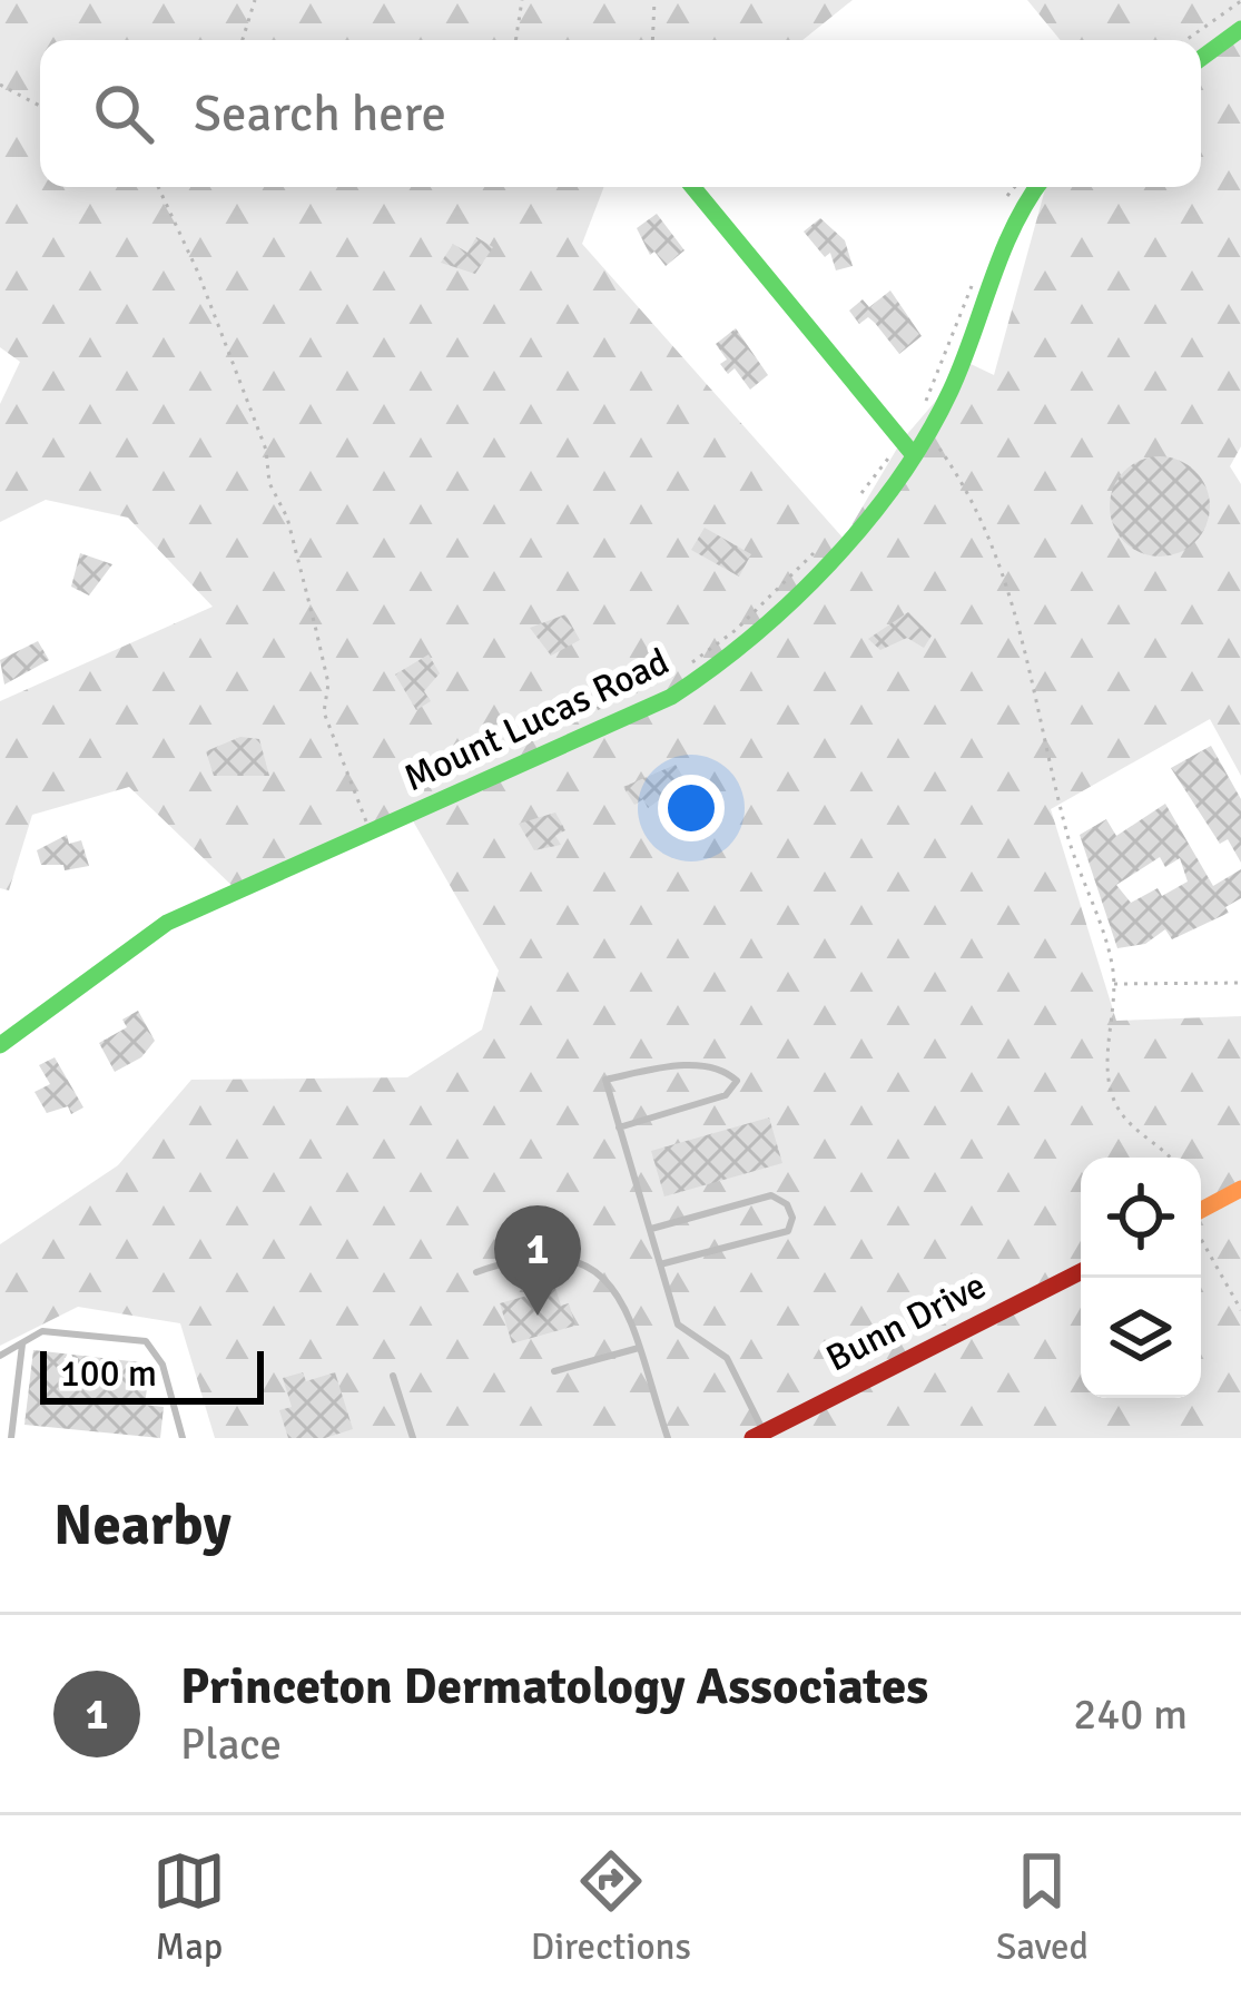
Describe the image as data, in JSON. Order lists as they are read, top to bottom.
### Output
{
  "streets": {
    "street": ["Mount Lucas Road", "Bunn Drive"]
  },
  "scale_bar": "100 m",
  "page": {
    "search": "Search here",
    "pins": "1",
    "scale": "100 m",
    "heading": "Nearby",
    "list": [
      {
        "mark": "1",
        "name": "Princeton Dermatology Associates",
        "note": "Place",
        "value": "240 m"
      }
    ],
    "nav": ["Map", "Directions", "Saved"]
  }
}
